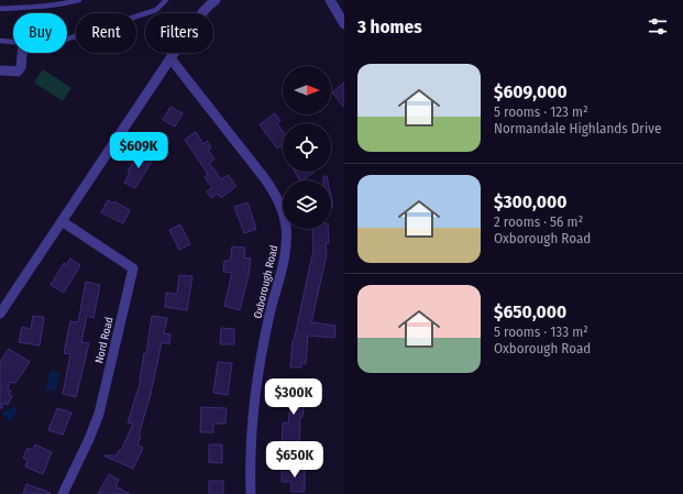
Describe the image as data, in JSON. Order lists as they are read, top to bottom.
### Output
{
  "streets": {
    "street": ["Oxborough Road", "Nord Road"]
  },
  "north": "right",
  "page": {
    "heading": "3 homes",
    "chip": ["Buy", "Rent", "Filters"],
    "list": [
      {
        "name": "$609,000",
        "note": "5 rooms · 123 m² · Normandale Highlands Drive"
      },
      {
        "name": "$300,000",
        "note": "2 rooms · 56 m² · Oxborough Road"
      },
      {
        "name": "$650,000",
        "note": "5 rooms · 133 m² · Oxborough Road"
      }
    ],
    "price": ["$609K", "$300K", "$650K"]
  }
}
